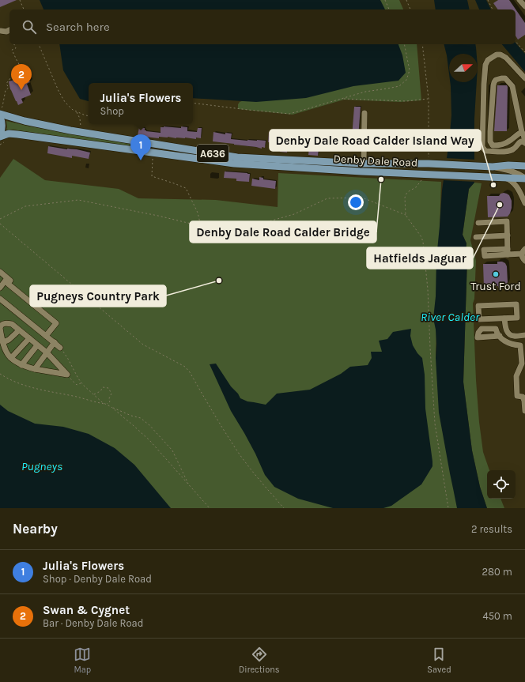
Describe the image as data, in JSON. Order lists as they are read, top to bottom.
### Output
{
  "streets": {
    "main road": ["A636", "Denby Dale Road"]
  },
  "water": ["River Calder", "Pugneys"],
  "places": [
    "Denby Dale Road Calder Bridge",
    "Denby Dale Road Calder Island Way",
    "Hatfields Jaguar",
    "Trust Ford",
    "Pugneys Country Park"
  ],
  "north": "right",
  "page": {
    "search": "Search here",
    "pins": ["2", "1"],
    "popup": ["Julia's Flowers", "Shop"],
    "heading": ["Nearby", "2 results"],
    "list": [
      {
        "mark": "1",
        "name": "Julia's Flowers",
        "note": "Shop · Denby Dale Road",
        "value": "280 m"
      },
      {
        "mark": "2",
        "name": "Swan & Cygnet",
        "note": "Bar · Denby Dale Road",
        "value": "450 m"
      }
    ],
    "nav": ["Map", "Directions", "Saved"]
  }
}
